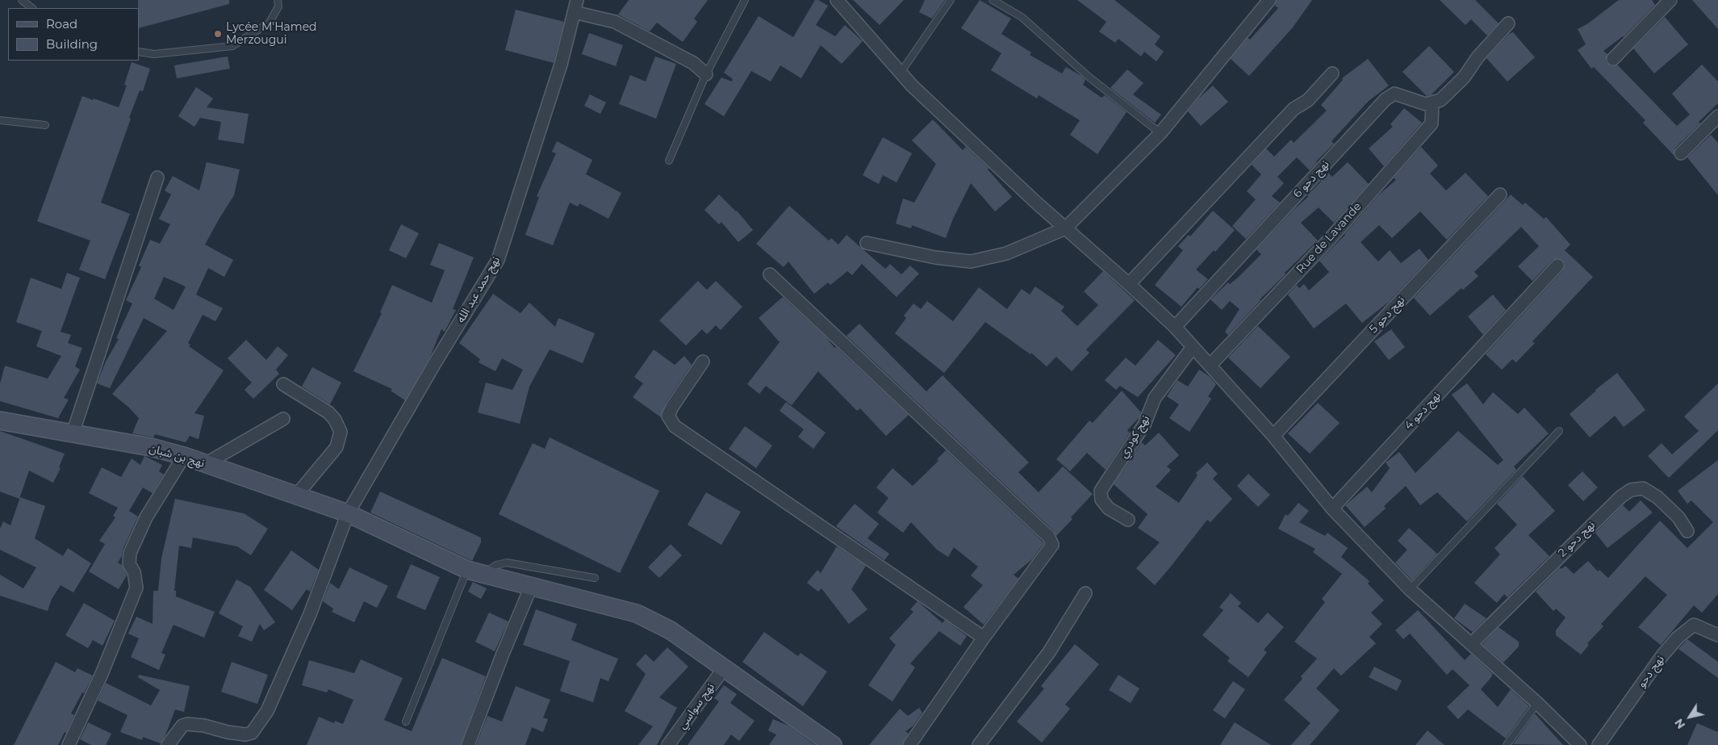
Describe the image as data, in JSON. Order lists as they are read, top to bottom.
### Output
{
  "streets": {
    "street": [
      "نهج دحو 6",
      "Rue de Lavande",
      "نهج حمد عبد الله",
      "نهج دحو 5",
      "نهج دحو 4",
      "نهج كودري",
      "نهج بن شبان",
      "نهج دحو 2",
      "نهج دحو",
      "نهج سواسي"
    ]
  },
  "crossings": [
    ["نهج دحو 6", "Rue de Lavande"],
    ["نهج حمد عبد الله", "نهج بن شبان"],
    ["نهج بن شبان", "نهج سواسي"]
  ],
  "places": ["Lycée M'Hamed Merzougui"],
  "legend": ["Road", "Building"],
  "north": "bottom left"
}
